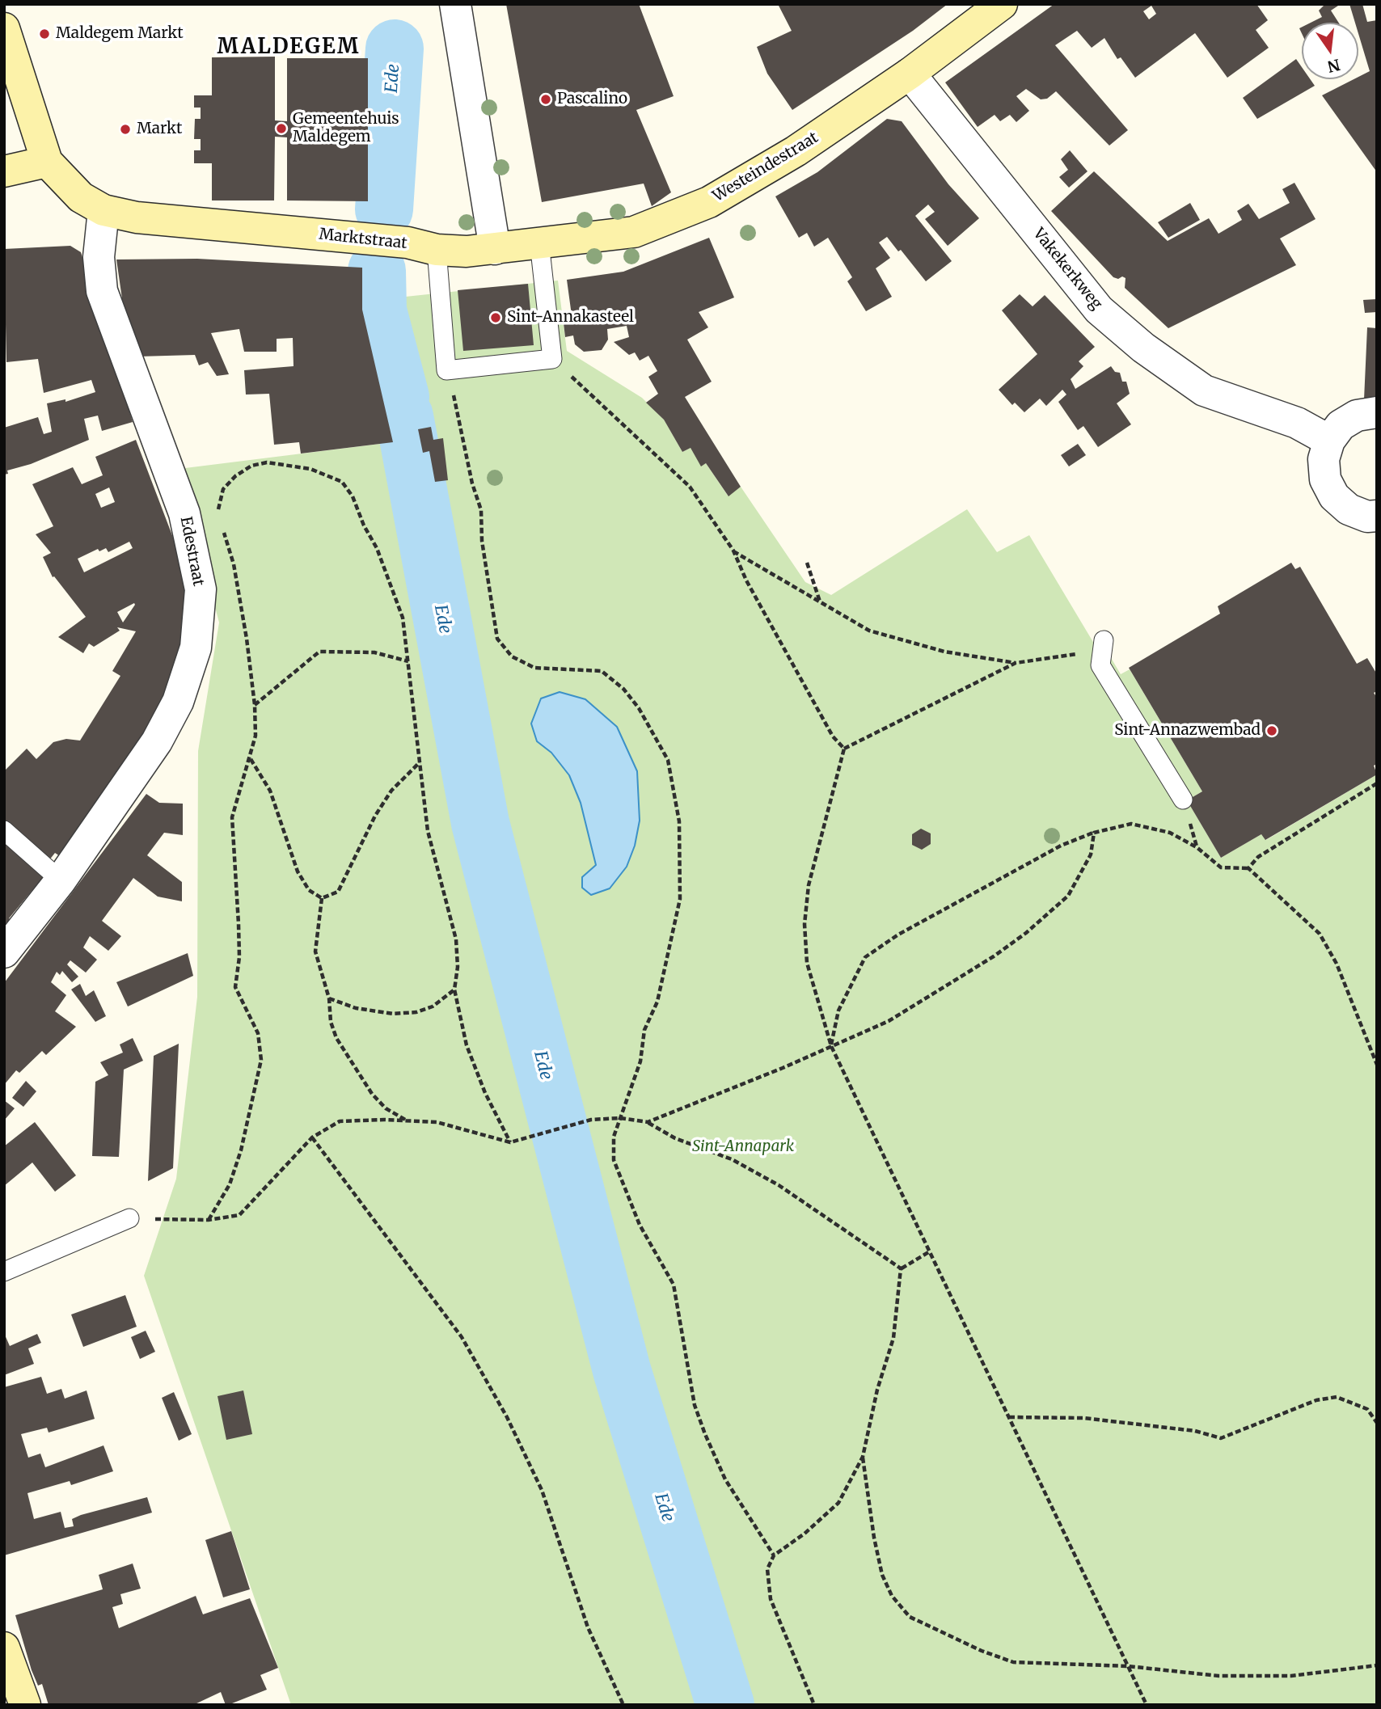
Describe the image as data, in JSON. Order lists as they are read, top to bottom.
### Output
{
  "streets": {
    "street": [
      "Westeindestraat",
      "Marktstraat",
      "Vakekerkweg",
      "Edestraat"
    ]
  },
  "crossings": [
    ["Westeindestraat", "Marktstraat"],
    ["Westeindestraat", "Vakekerkweg"],
    ["Marktstraat", "Edestraat"]
  ],
  "districts": ["MALDEGEM"],
  "water": ["Ede"],
  "parks": ["Sint-Annapark"],
  "places": [
    "Maldegem Markt",
    "Pascalino",
    "Gemeentehuis Maldegem",
    "Markt",
    "Sint-Annakasteel",
    "Sint-Annazwembad"
  ],
  "north": "bottom"
}
